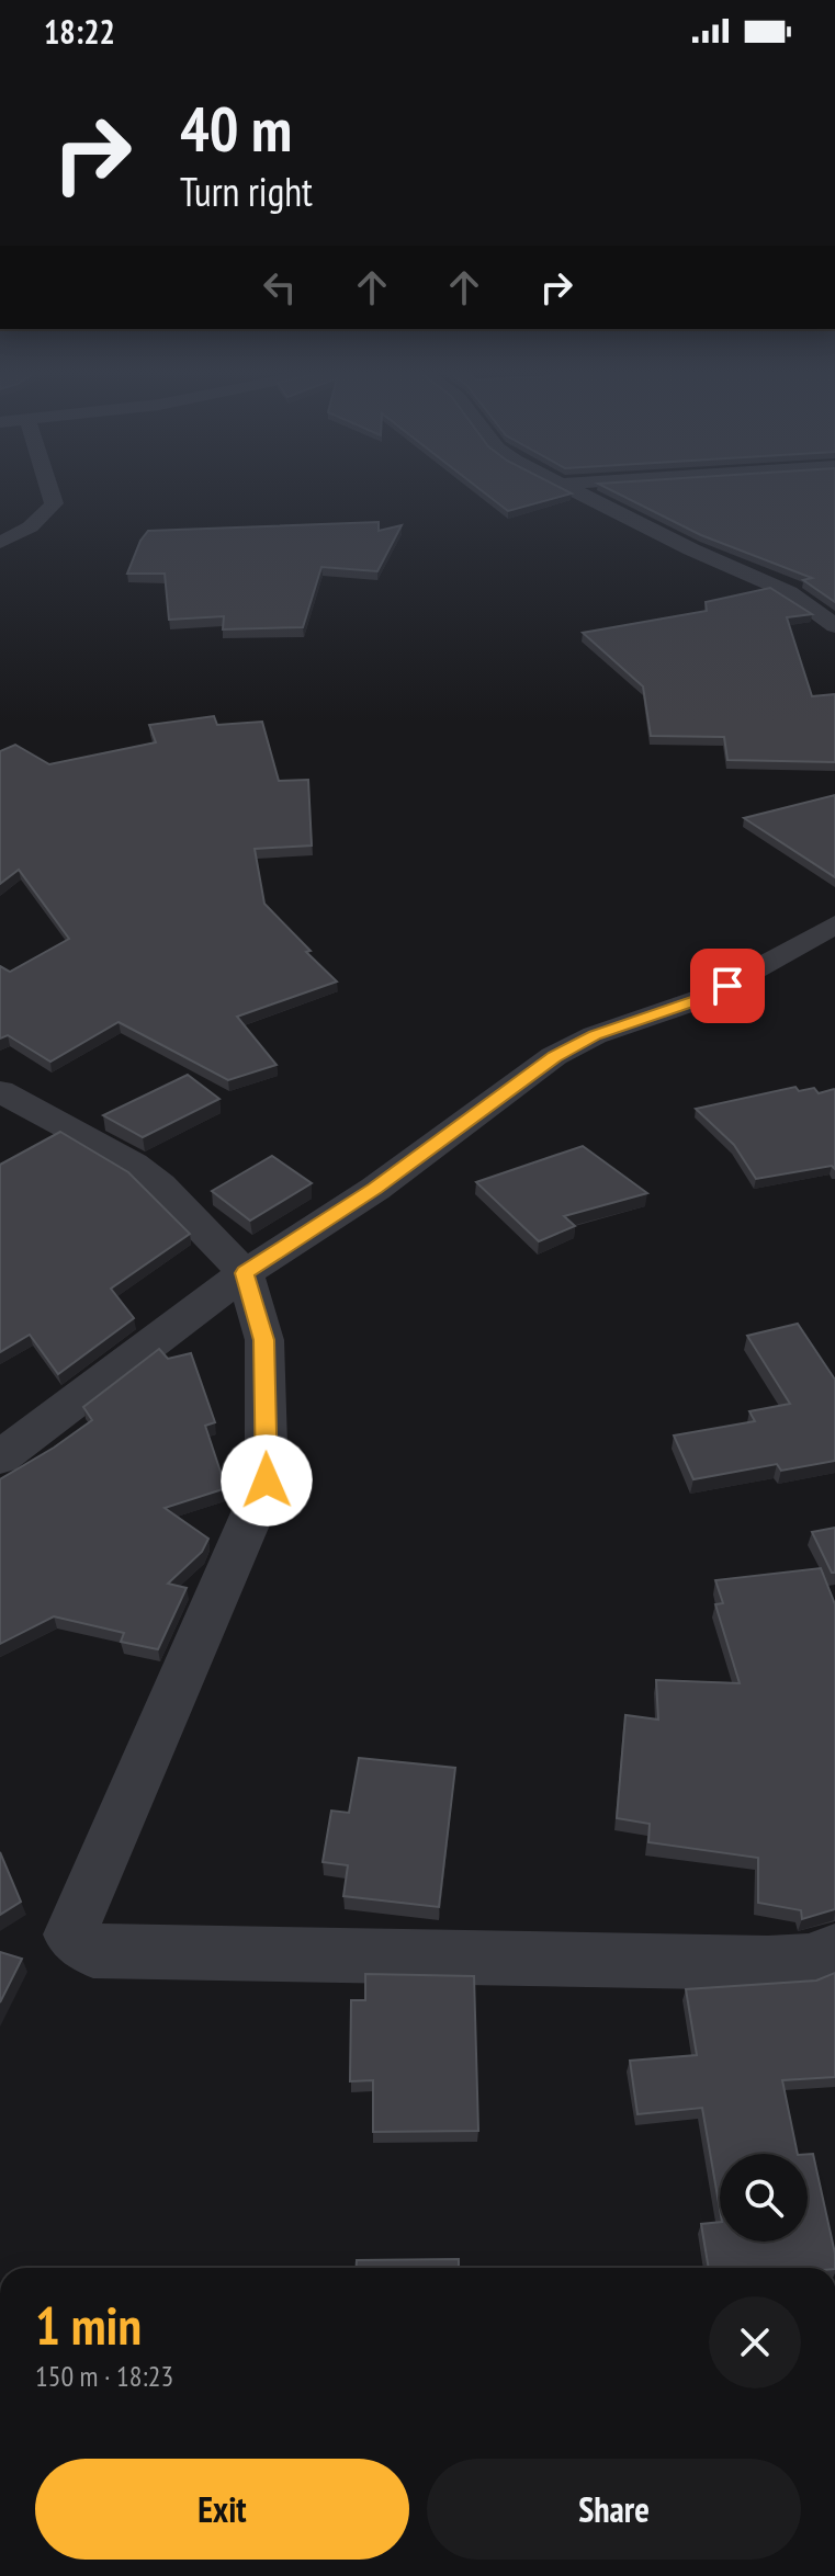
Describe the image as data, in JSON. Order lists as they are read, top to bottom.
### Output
{
  "page": {
    "status": "18:22",
    "turn": ["40 m", "Turn right"],
    "heading": ["1 min", "150 m · 18:23"],
    "buttons": ["Exit", "Share"]
  }
}
